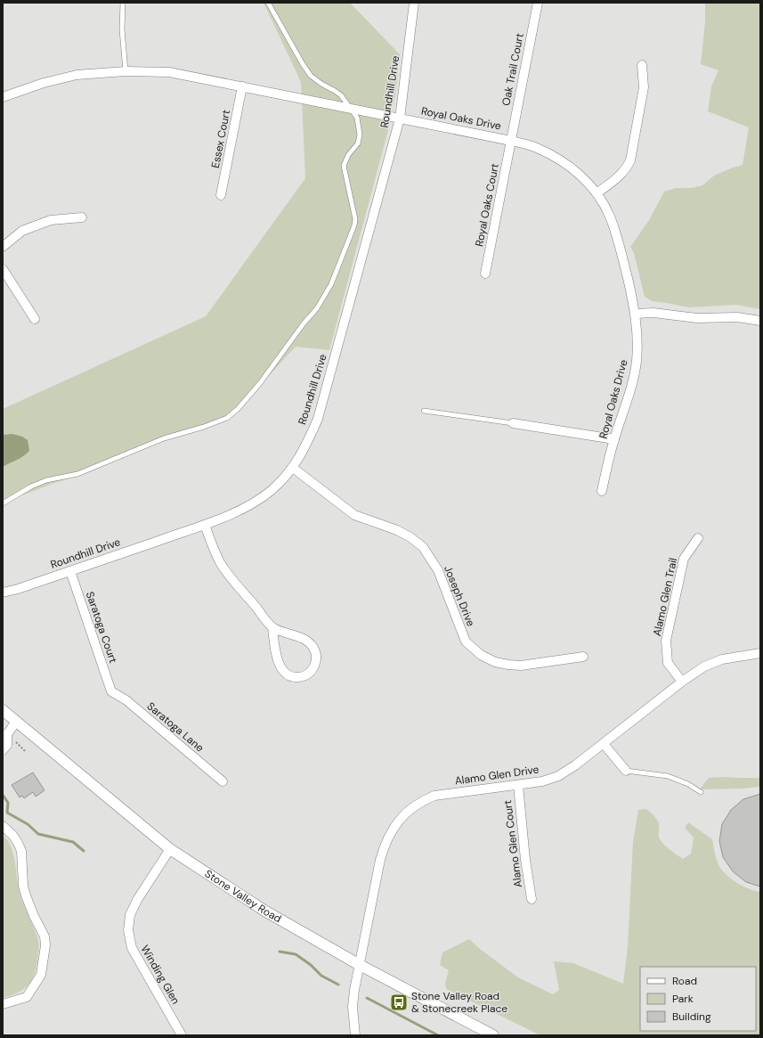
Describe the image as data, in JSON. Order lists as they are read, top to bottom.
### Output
{
  "streets": {
    "street": [
      "Oak Trail Court",
      "Roundhill Drive",
      "Royal Oaks Drive",
      "Essex Court",
      "Royal Oaks Court",
      "Joseph Drive",
      "Alamo Glen Trail",
      "Saratoga Court",
      "Saratoga Lane",
      "Alamo Glen Drive",
      "Alamo Glen Court",
      "Stone Valley Road",
      "Winding Glen"
    ]
  },
  "crossings": [
    ["Oak Trail Court", "Royal Oaks Drive"],
    ["Oak Trail Court", "Royal Oaks Court"],
    ["Roundhill Drive", "Royal Oaks Drive"],
    ["Roundhill Drive", "Joseph Drive"],
    ["Roundhill Drive", "Saratoga Court"],
    ["Royal Oaks Drive", "Essex Court"],
    ["Royal Oaks Drive", "Royal Oaks Court"],
    ["Alamo Glen Trail", "Alamo Glen Drive"],
    ["Saratoga Court", "Saratoga Lane"],
    ["Alamo Glen Drive", "Alamo Glen Court"],
    ["Alamo Glen Drive", "Stone Valley Road"],
    ["Stone Valley Road", "Winding Glen"]
  ],
  "places": {
    "bus stop": ["Stone Valley Road & Stonecreek Place"]
  },
  "legend": ["Road", "Park", "Building"]
}
